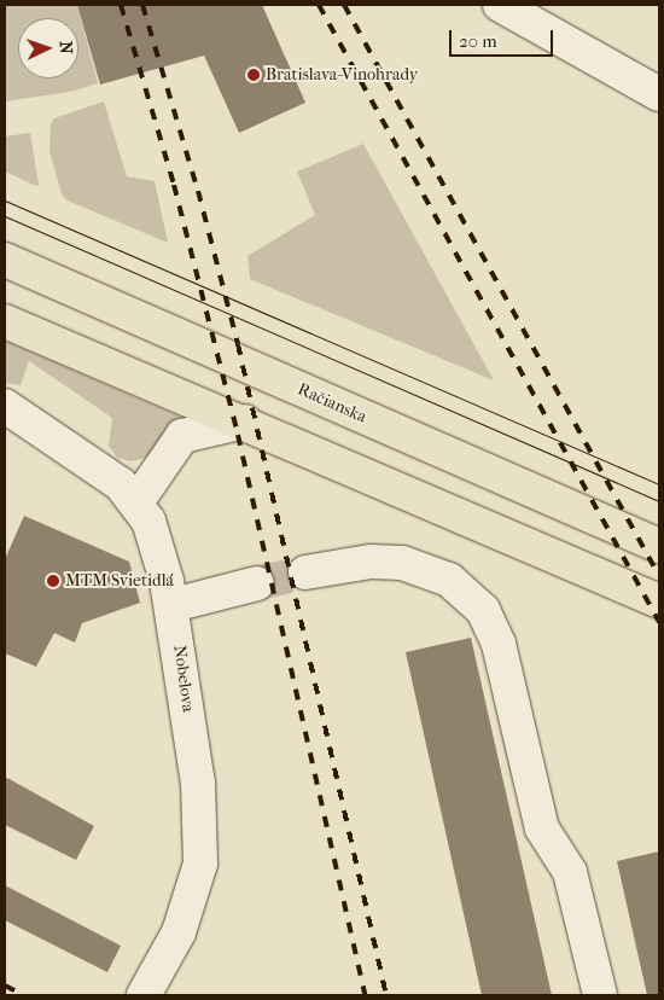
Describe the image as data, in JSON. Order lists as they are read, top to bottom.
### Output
{
  "streets": {
    "main road": ["Račianska"],
    "street": ["Nobelova"]
  },
  "places": ["Bratislava-Vinohrady", "MTM Svietidlá"],
  "scale_bar": "20 m",
  "north": "right"
}
